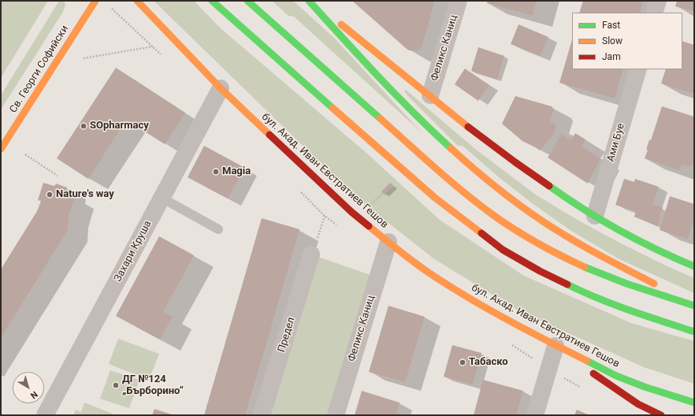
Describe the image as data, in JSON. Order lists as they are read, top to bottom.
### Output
{
  "streets": {
    "main road": ["Св. Георги Софийски", "бул. Акад. Иван Евстратиев Гешов"],
    "street": [
      "Феликс Каниц",
      "Ами Буе",
      "Захари Круша",
      "Предел"
    ]
  },
  "crossings": [
    ["Феликс Каниц", "бул. Акад. Иван Евстратиев Гешов"],
    ["бул. Акад. Иван Евстратиев Гешов", "Захари Круша"]
  ],
  "places": [
    "SOpharmacy",
    "Magia",
    "Nature's way",
    "Табаско",
    "ДГ №124 „Бърборино“"
  ],
  "legend": ["Fast", "Slow", "Jam"],
  "north": "bottom right"
}
